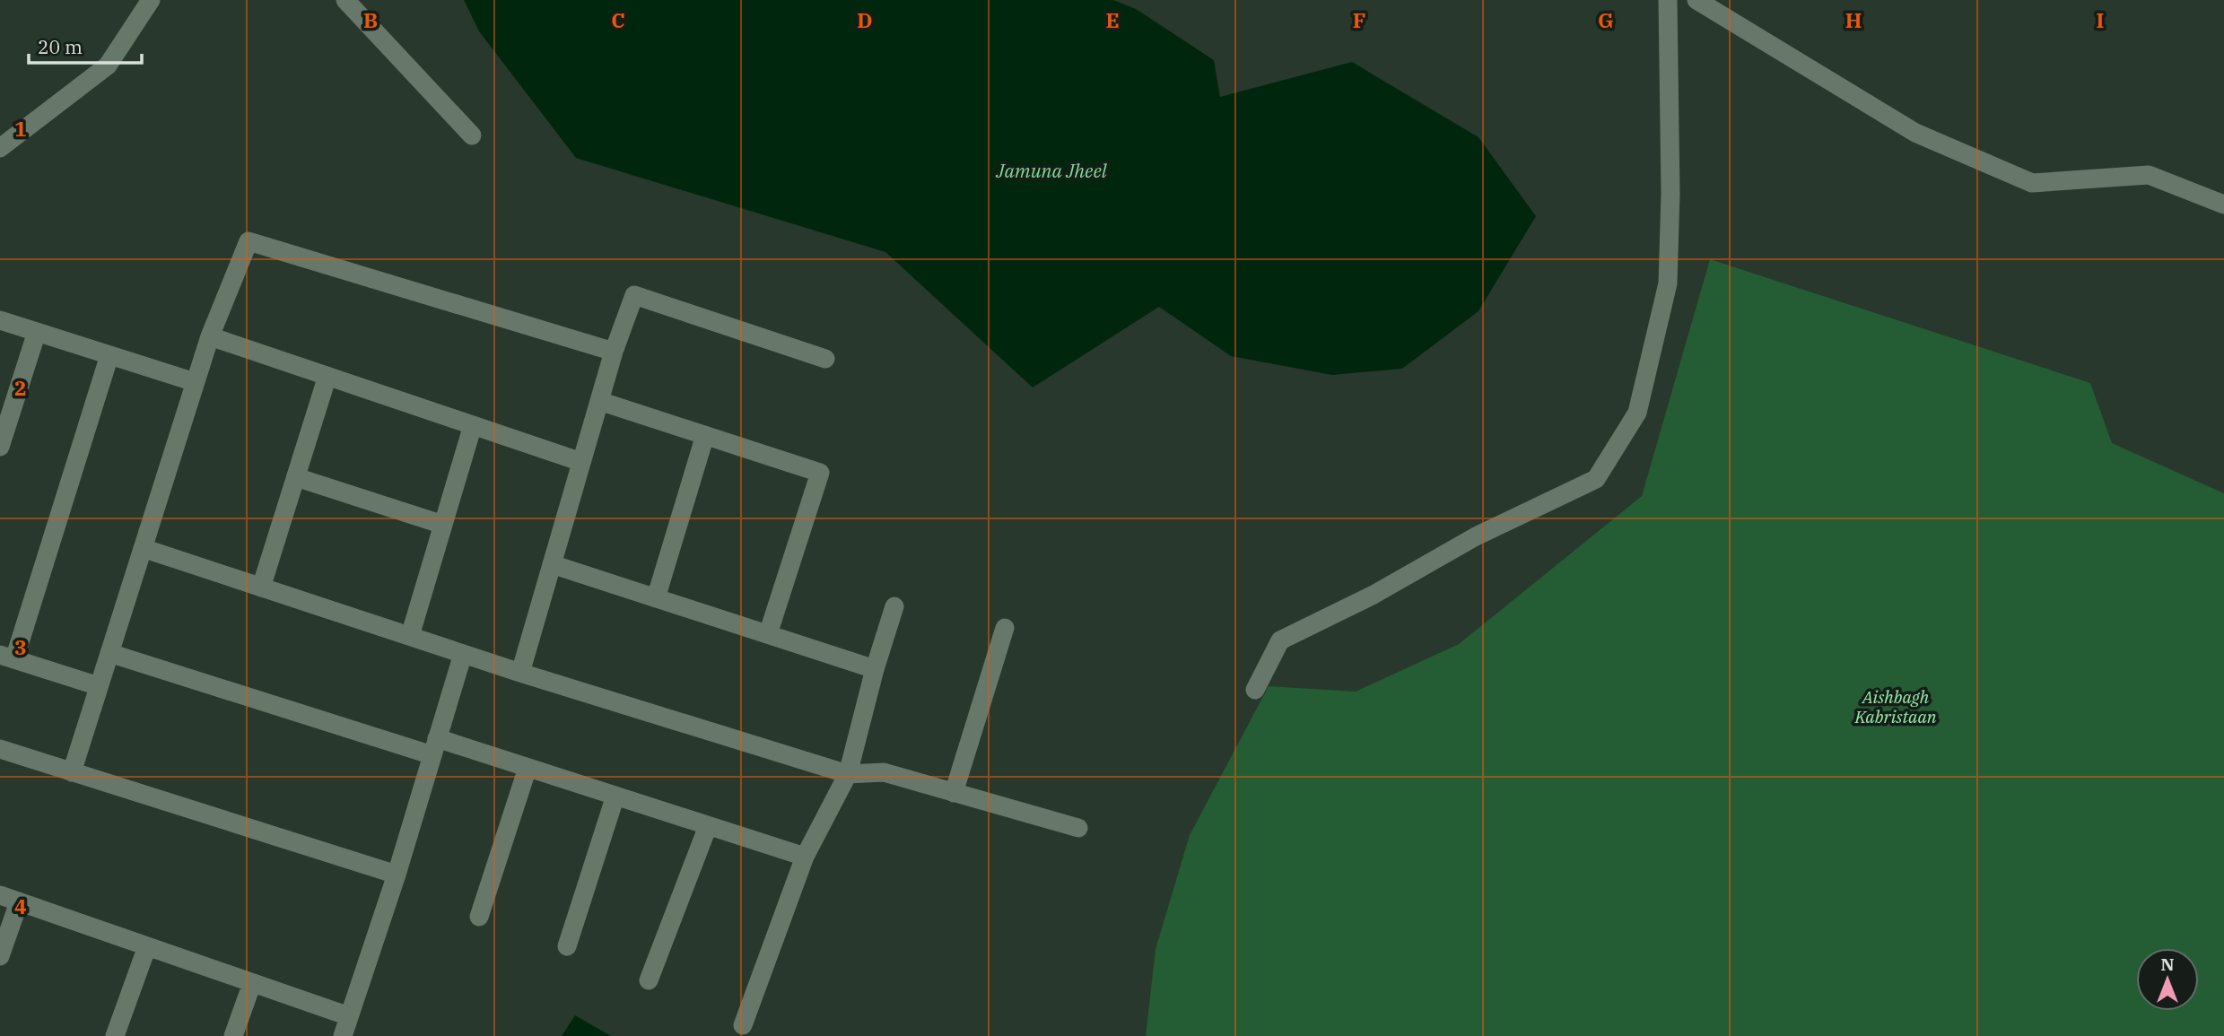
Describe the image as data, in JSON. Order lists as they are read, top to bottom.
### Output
{
  "water": ["Jamuna Jheel"],
  "parks": ["Aishbagh Kabristaan"],
  "scale_bar": "20 m",
  "north": "top",
  "grid": {
    "columns": [
      "B",
      "C",
      "D",
      "E",
      "F",
      "G",
      "H",
      "I"
    ],
    "rows": [
      "1",
      "2",
      "3",
      "4"
    ]
  }
}
